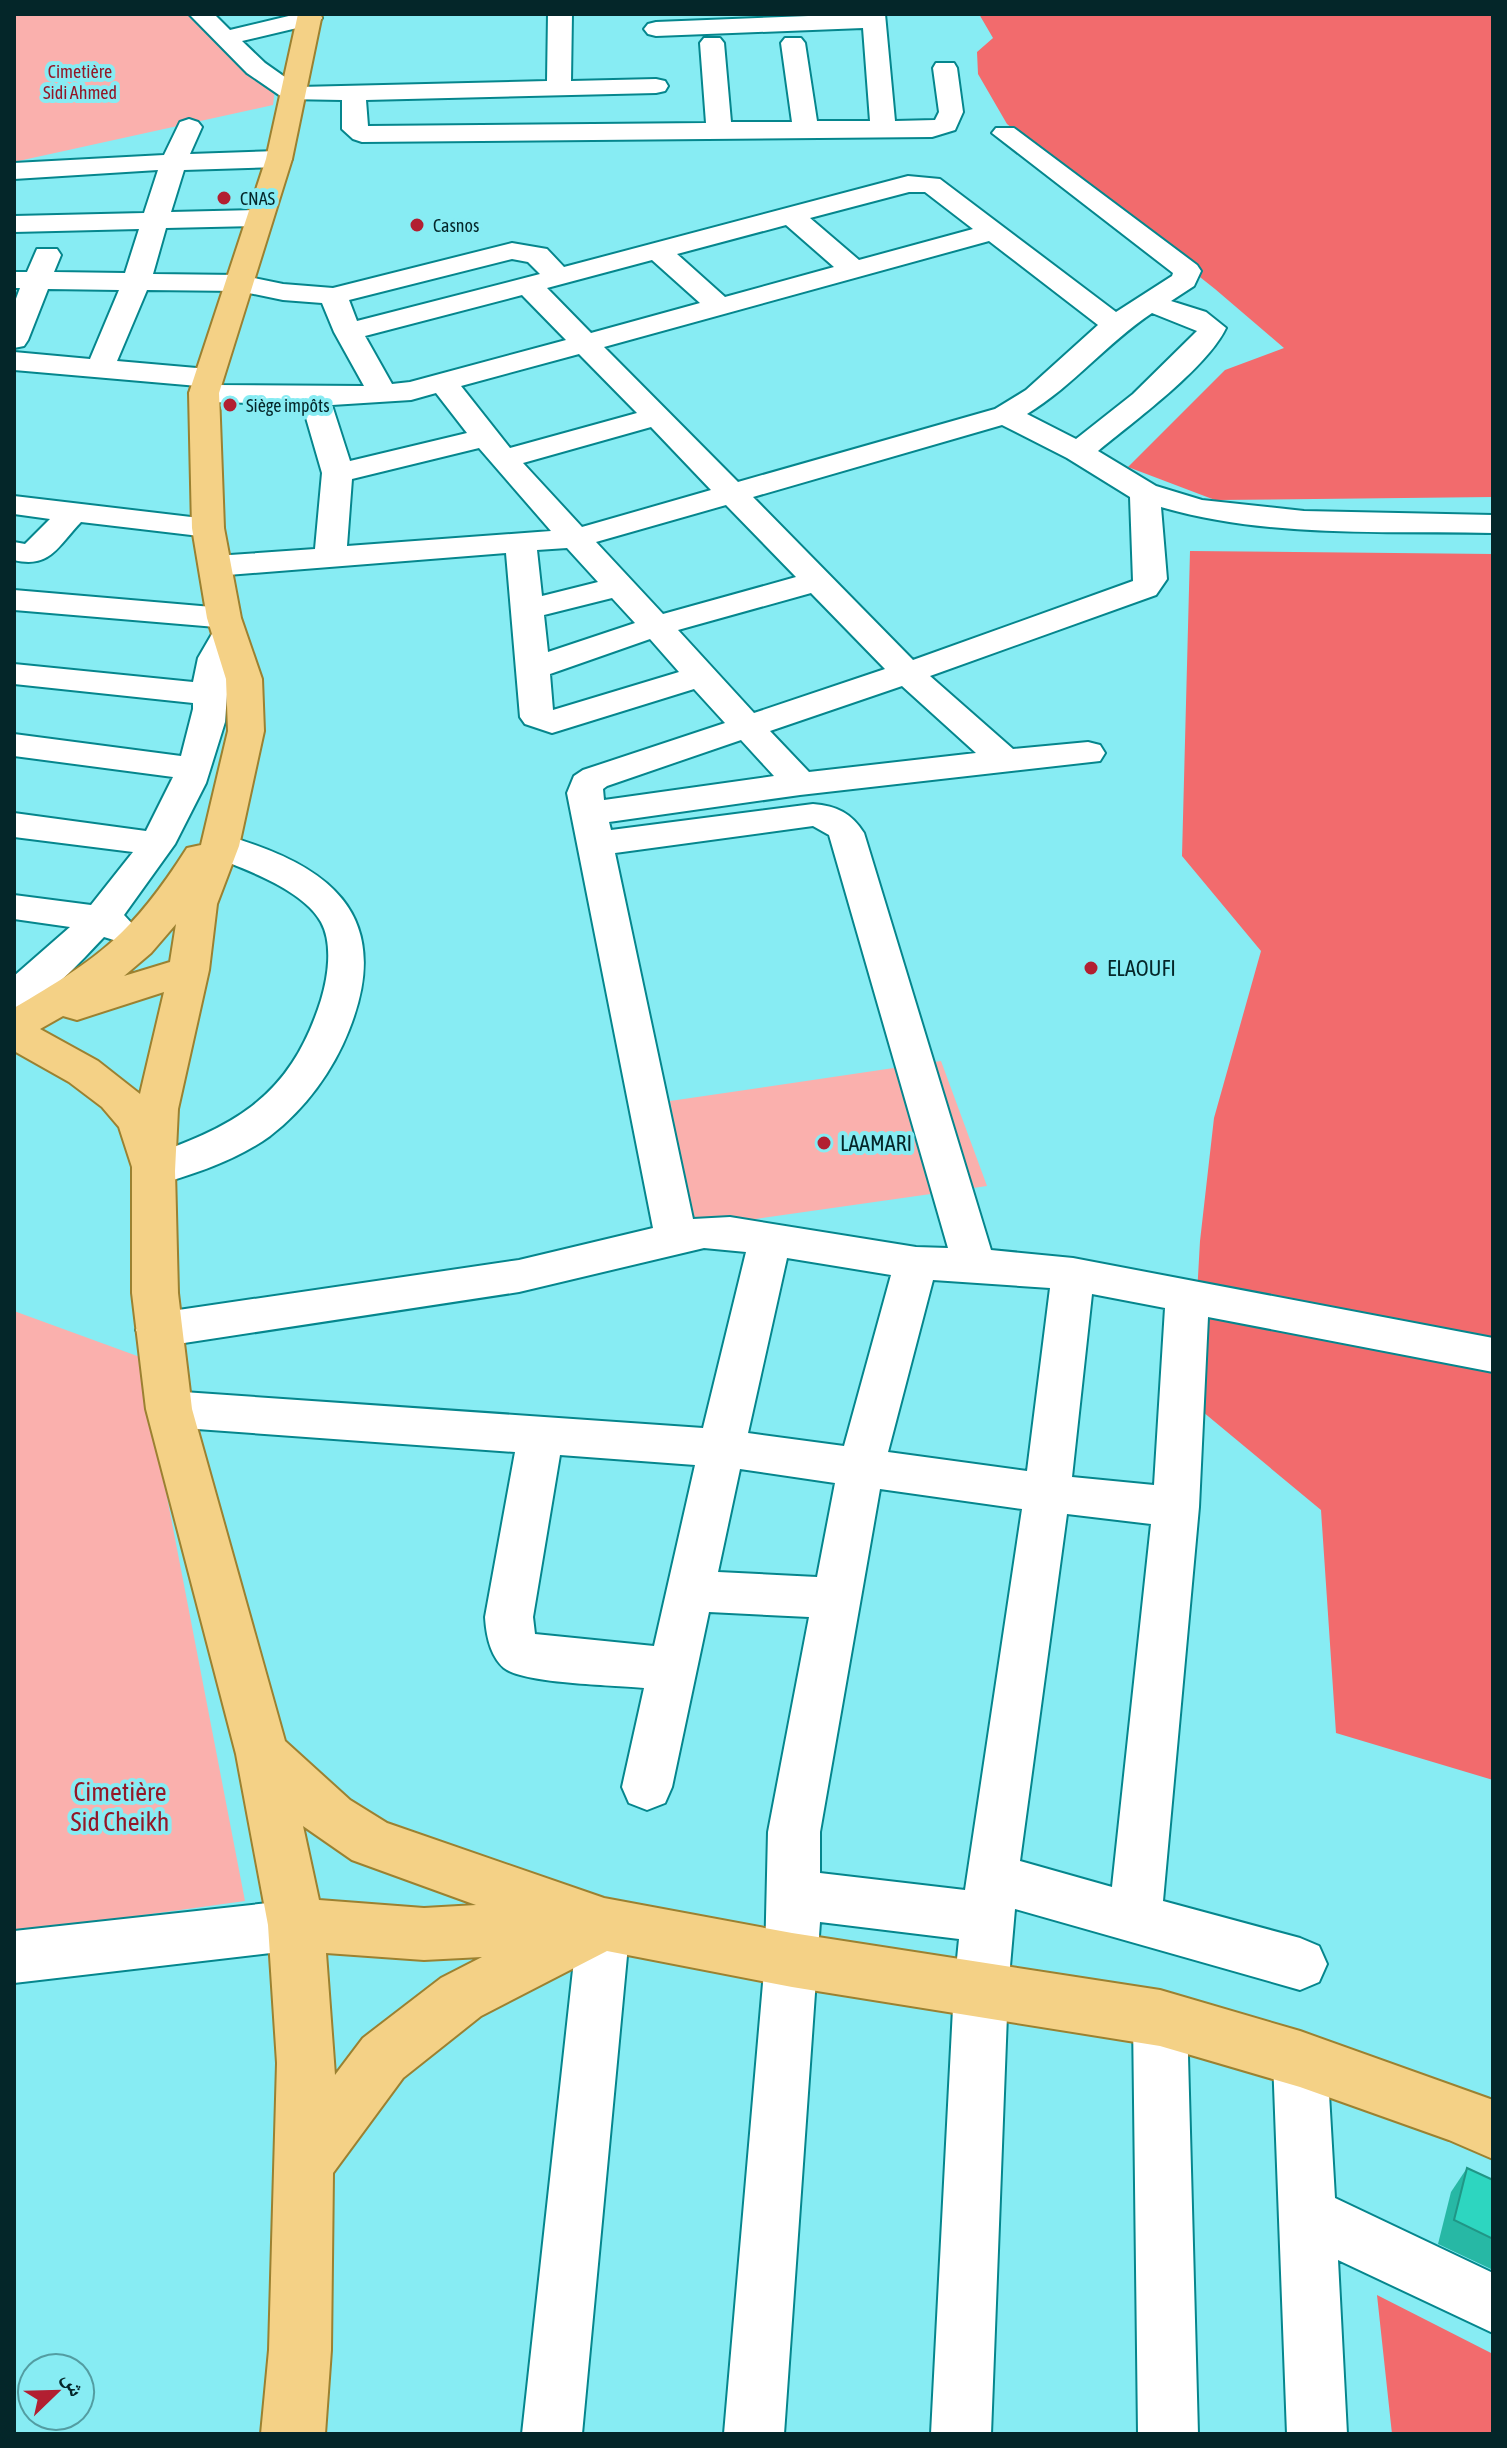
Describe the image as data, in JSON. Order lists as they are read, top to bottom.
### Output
{
  "parks": ["Cimetière Sidi Ahmed", "Cimetière Sid Cheikh"],
  "places": [
    "CNAS",
    "Casnos",
    "Siège impôts",
    "ELAOUFI",
    "LAAMARI"
  ],
  "north": "top right"
}
